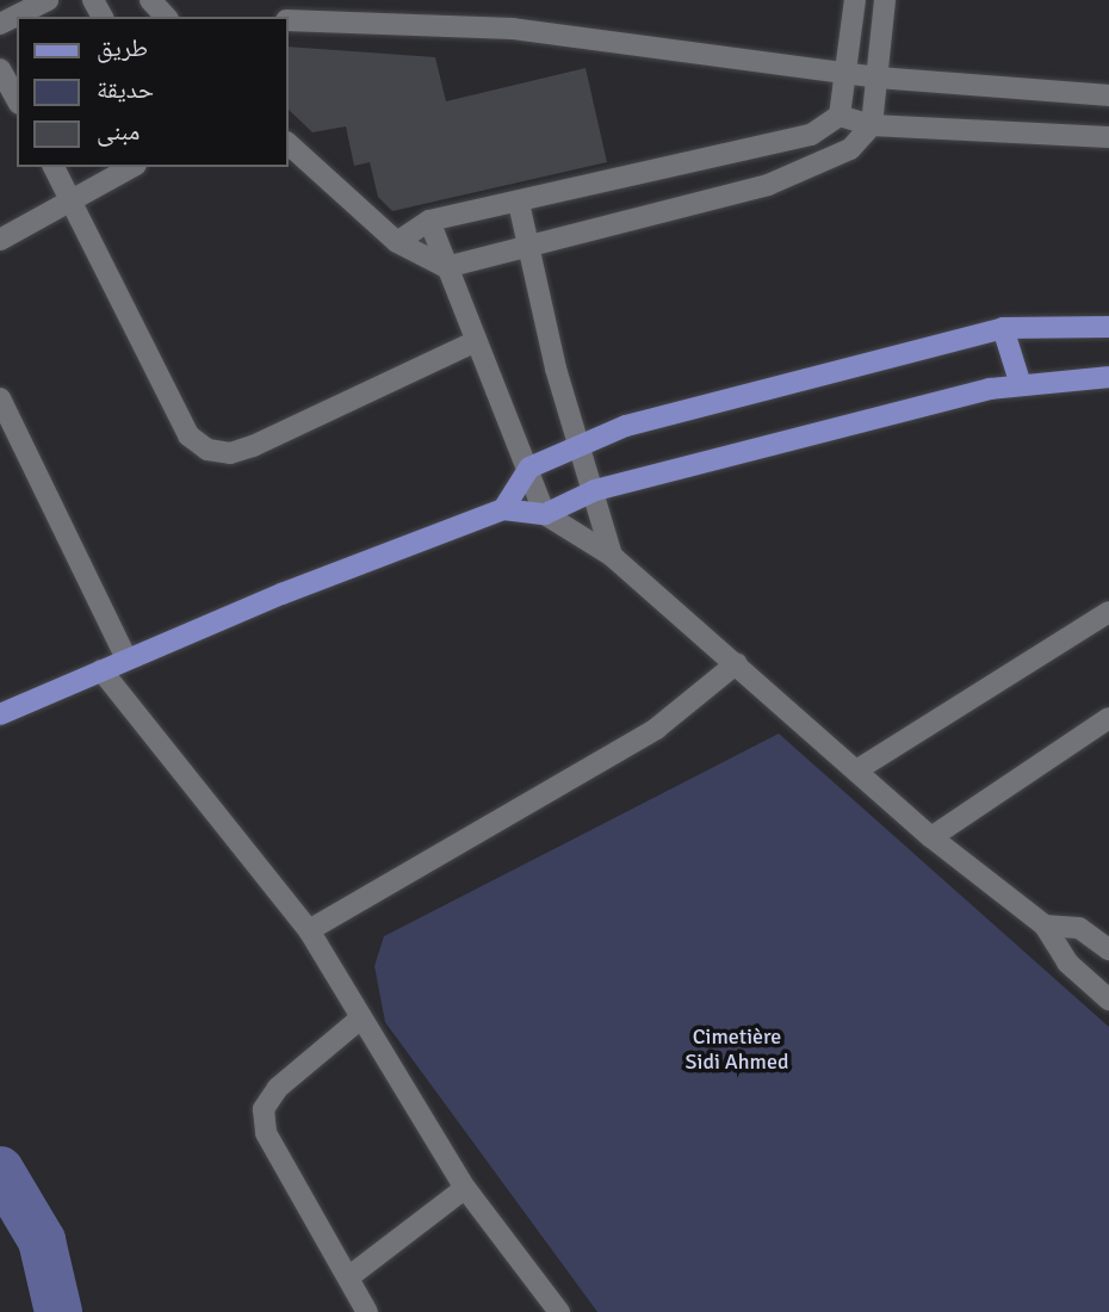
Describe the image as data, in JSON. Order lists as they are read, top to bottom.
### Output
{
  "parks": ["Cimetière Sidi Ahmed"],
  "legend": ["طريق", "حديقة", "مبنى"]
}
